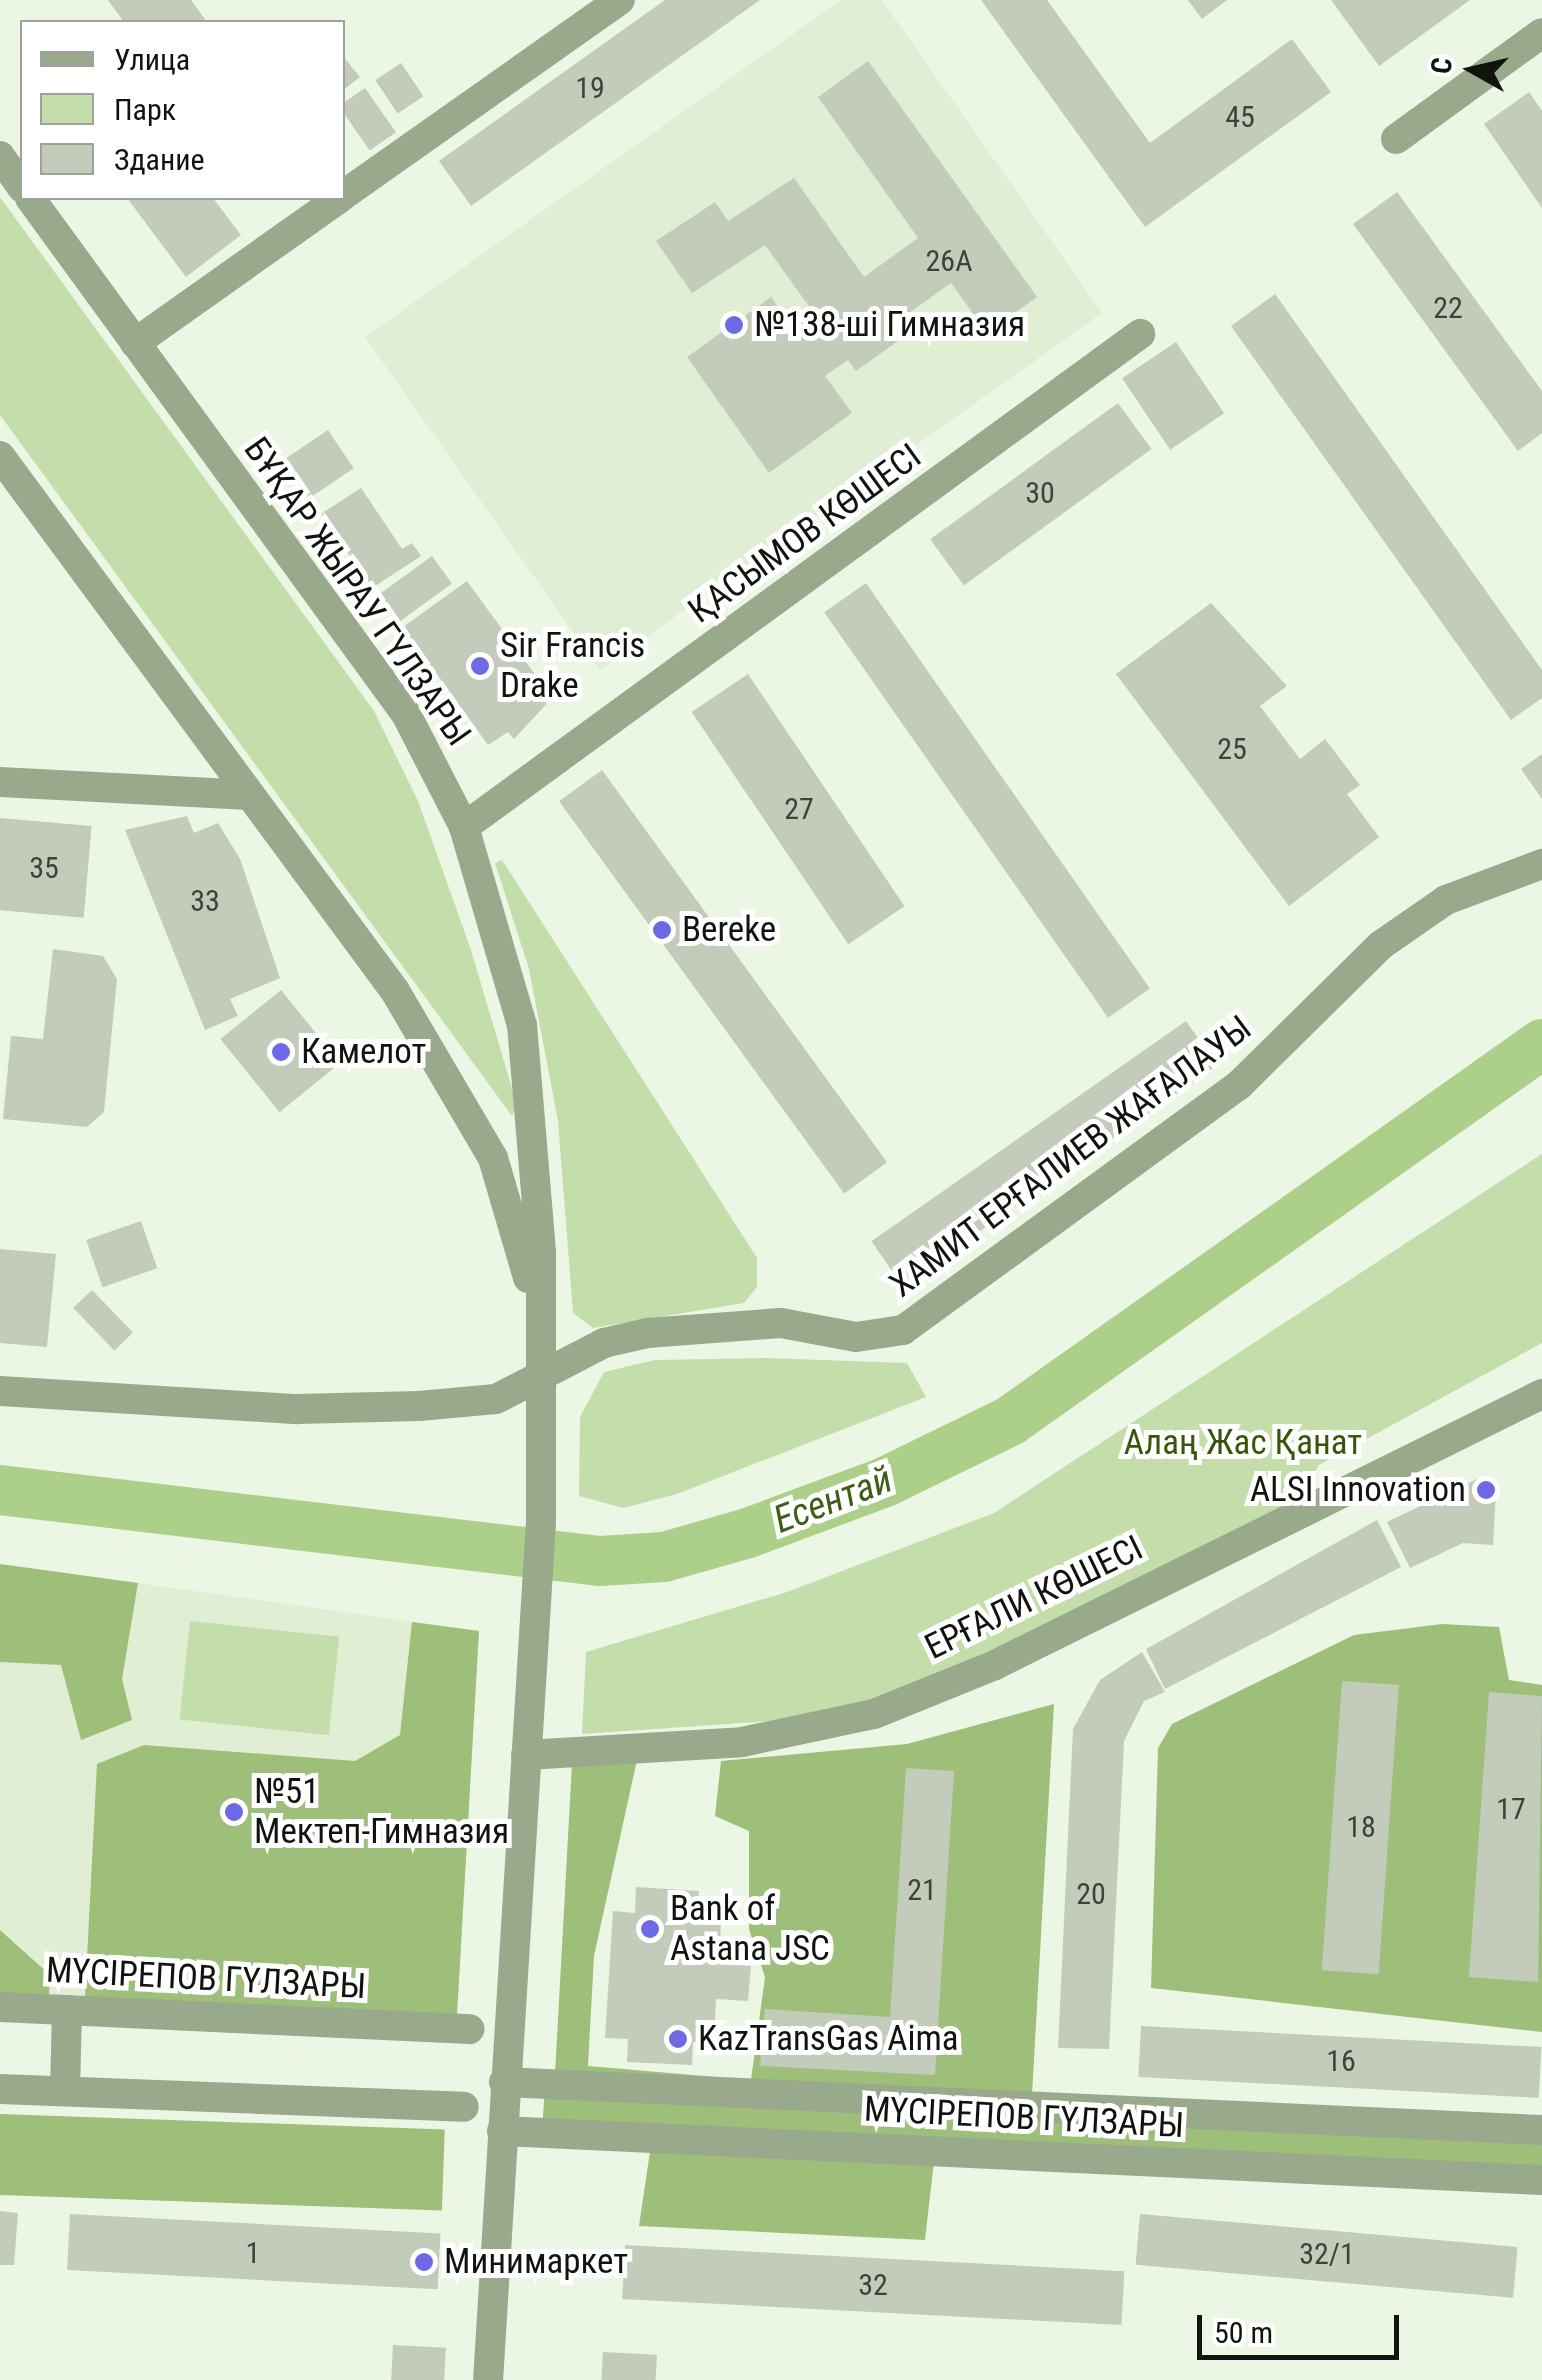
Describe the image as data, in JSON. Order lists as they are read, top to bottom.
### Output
{
  "streets": {
    "street": [
      "ҚАСЫМОВ КӨШЕСІ",
      "БҰҚАР ЖЫРАУ ГҮЛЗАРЫ",
      "ХАМИТ ЕРҒАЛИЕВ ЖАҒАЛАУЫ",
      "ЕРҒАЛИ КӨШЕСІ",
      "МҮСІРЕПОВ ГҮЛЗАРЫ"
    ]
  },
  "crossings": [
    ["ҚАСЫМОВ КӨШЕСІ", "БҰҚАР ЖЫРАУ ГҮЛЗАРЫ"],
    ["БҰҚАР ЖЫРАУ ГҮЛЗАРЫ", "ХАМИТ ЕРҒАЛИЕВ ЖАҒАЛАУЫ"],
    ["БҰҚАР ЖЫРАУ ГҮЛЗАРЫ", "ЕРҒАЛИ КӨШЕСІ"],
    ["БҰҚАР ЖЫРАУ ГҮЛЗАРЫ", "МҮСІРЕПОВ ГҮЛЗАРЫ"]
  ],
  "water": ["Есентай"],
  "parks": ["Алаң Жас Қанат"],
  "places": [
    "№138-ші Гимназия",
    "Sir Francis Drake",
    "Bereke",
    "Камелот",
    "ALSI Innovation",
    "№51 Мектеп-Гимназия",
    "Bank of Astana JSC",
    "KazTransGas Aima",
    "Минимаркет"
  ],
  "house_numbers": [
    "19",
    "45",
    "26А",
    "22",
    "30",
    "25",
    "27",
    "35",
    "33",
    "17",
    "18",
    "21",
    "20",
    "16",
    "1",
    "32/1",
    "32"
  ],
  "legend": ["Улица", "Парк", "Здание"],
  "scale_bar": "50 m",
  "north": "left"
}
